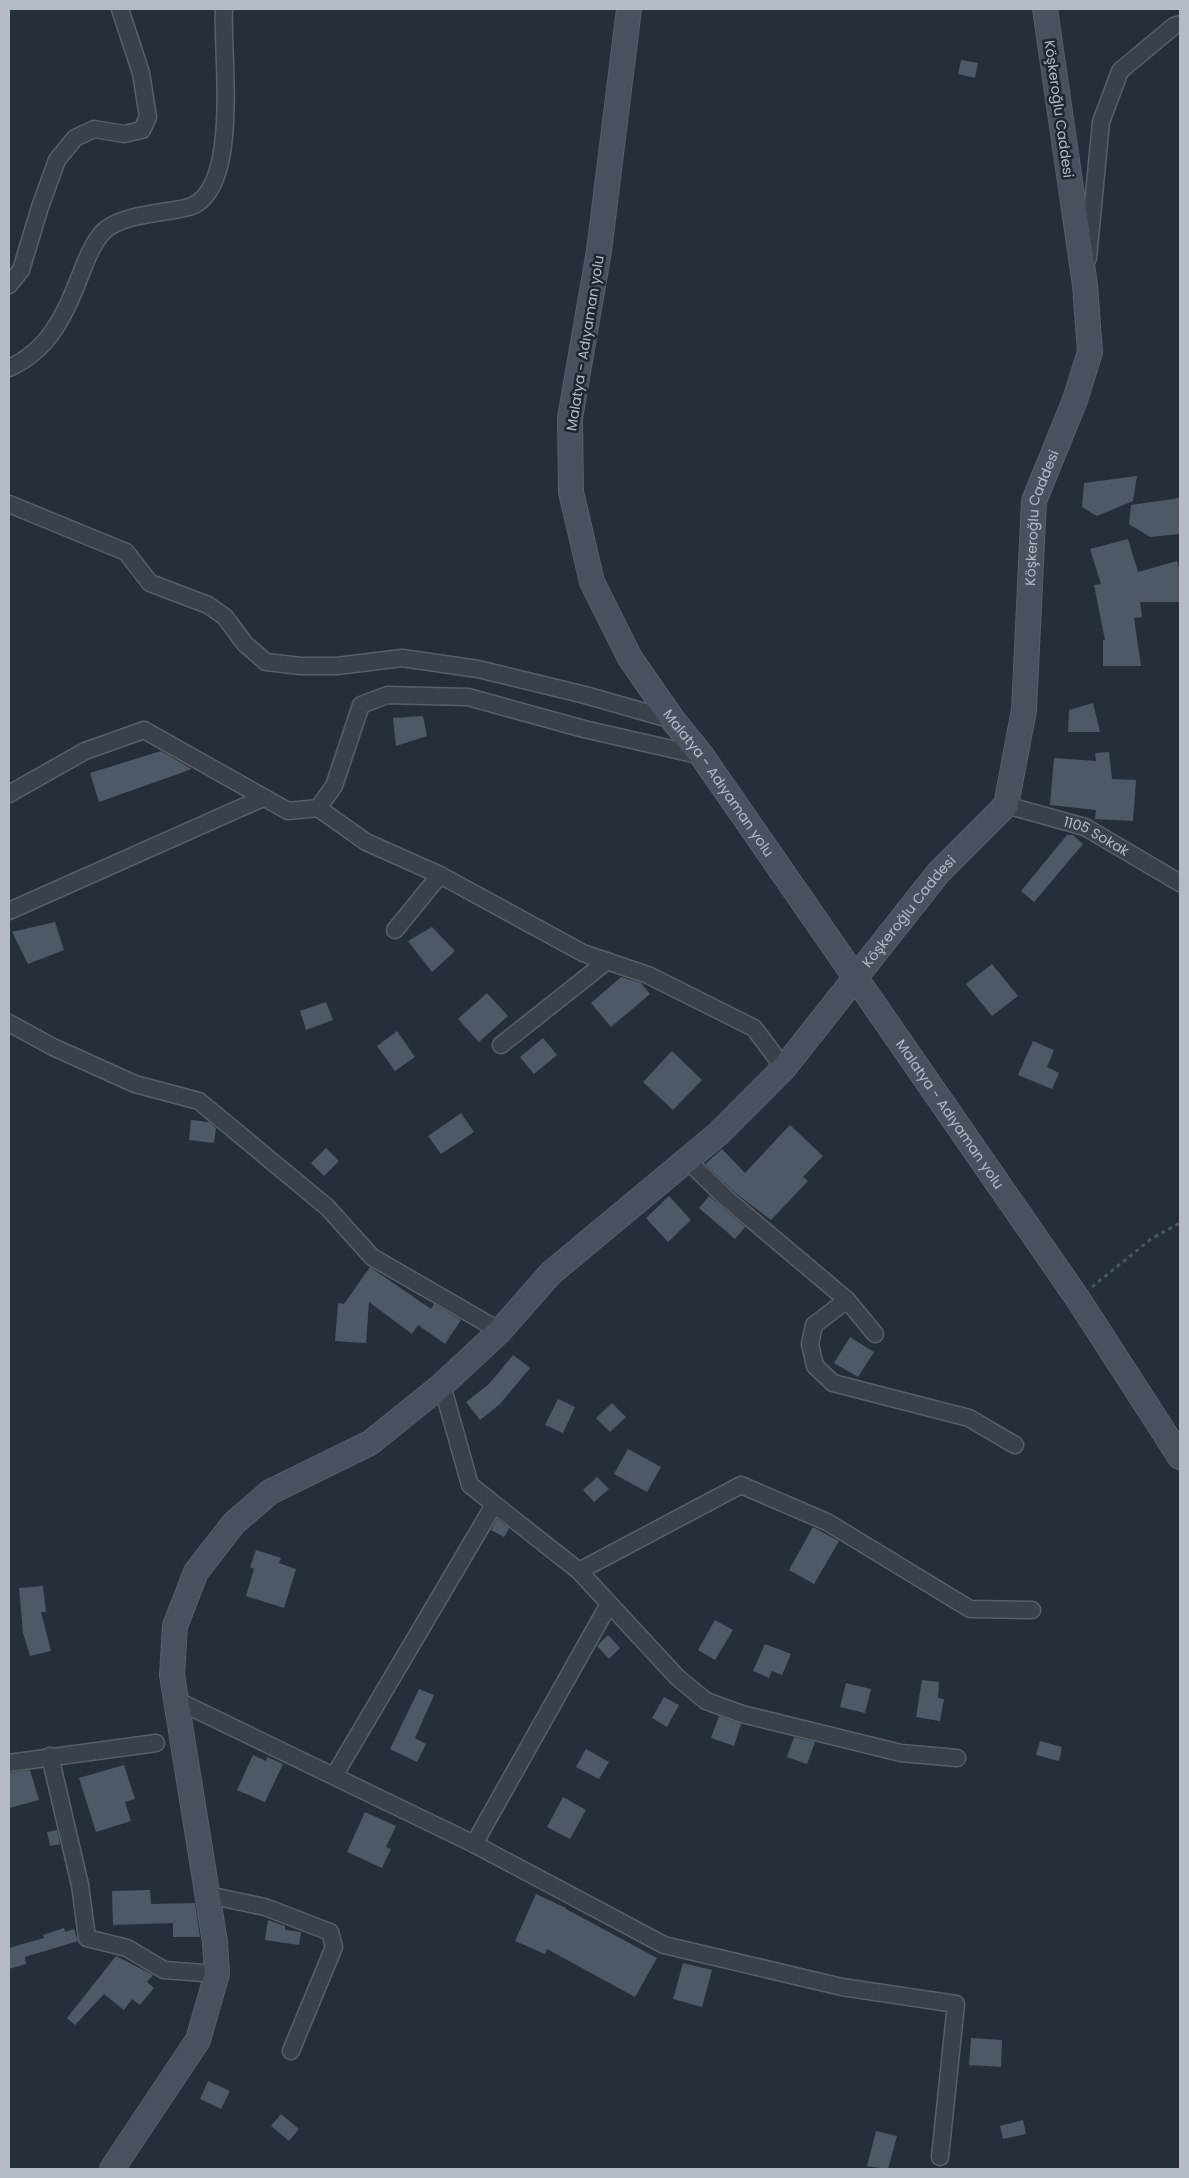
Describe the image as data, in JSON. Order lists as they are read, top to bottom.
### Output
{
  "streets": {
    "main road": ["Köşkeroğlu Caddesi", "Malatya - Adıyaman yolu"],
    "street": ["1105 Sokak"]
  },
  "crossings": [
    ["Köşkeroğlu Caddesi", "Malatya - Adıyaman yolu"],
    ["Köşkeroğlu Caddesi", "1105 Sokak"]
  ]
}
